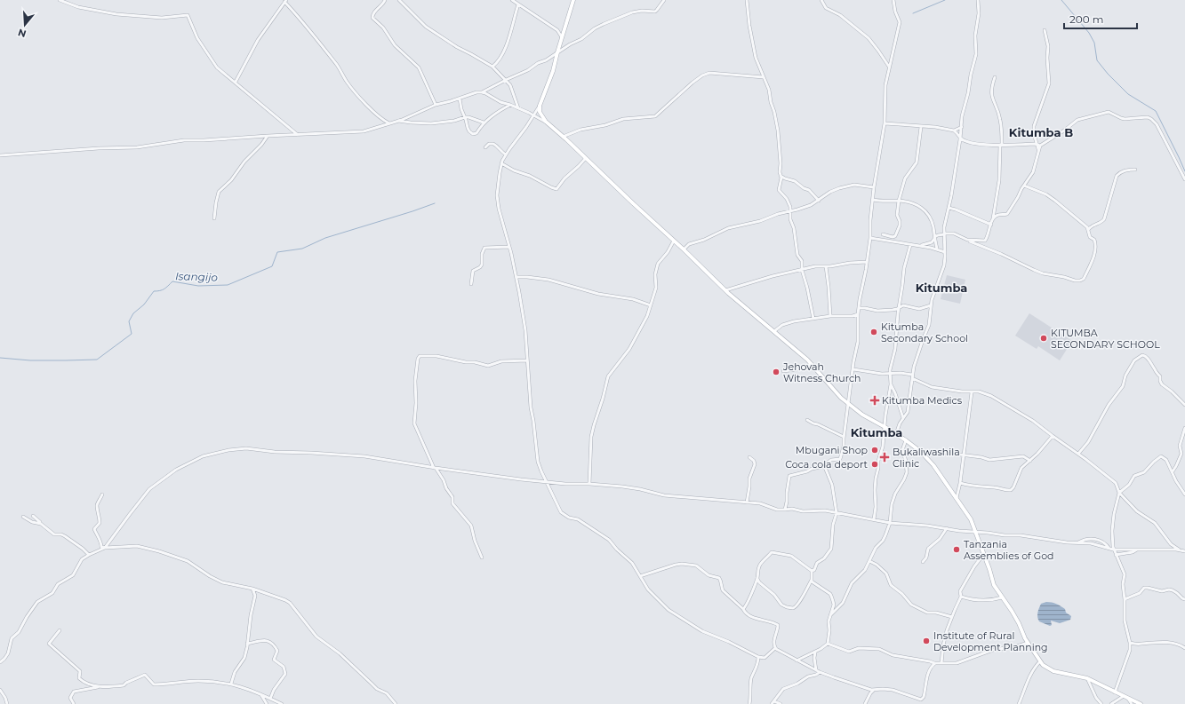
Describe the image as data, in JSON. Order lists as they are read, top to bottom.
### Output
{
  "districts": ["Kitumba B", "Kitumba", "Kitumba"],
  "water": ["Isangijo"],
  "places": {
    "other": [
      "Kitumba Secondary School",
      "KITUMBA SECONDARY SCHOOL",
      "Jehovah Witness Church",
      "Mbugani Shop",
      "Coca cola deport",
      "Tanzania Assemblies of God",
      "Institute of Rural Development Planning"
    ],
    "health": ["Kitumba Medics", "Bukaliwashila Clinic"]
  },
  "scale_bar": "200 m",
  "north": "bottom"
}
